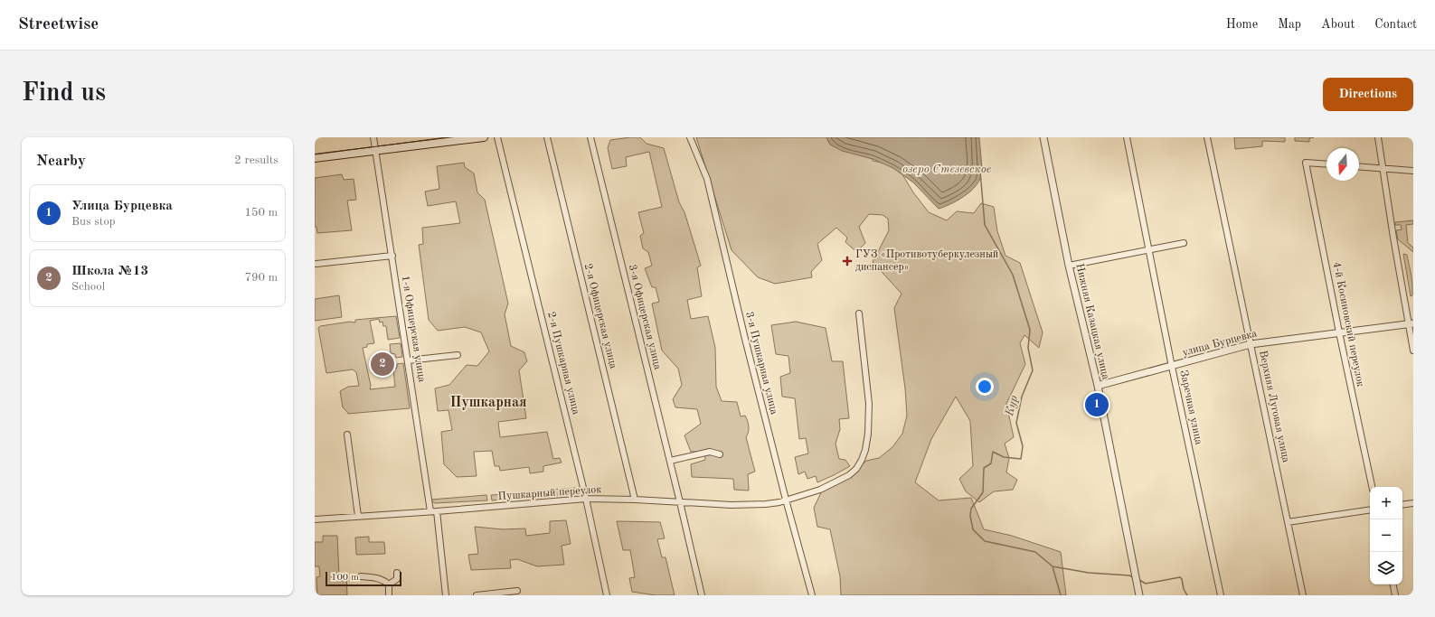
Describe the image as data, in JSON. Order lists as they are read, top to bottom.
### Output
{
  "streets": {
    "street": [
      "2-я Офицерская улица",
      "3-я Офицерская улица",
      "Нижняя Казацкая улица",
      "4-й Косиновский переулок",
      "1-я Офицерская улица",
      "улица Бурцевка",
      "2-я Пушкарная улица",
      "3-я Пушкарная улица",
      "Верхняя Луговая улица",
      "Заречная улица",
      "Пушкарный переулок"
    ]
  },
  "crossings": [
    ["2-я Офицерская улица", "Пушкарный переулок"],
    ["3-я Офицерская улица", "Пушкарный переулок"],
    ["Нижняя Казацкая улица", "улица Бурцевка"],
    ["4-й Косиновский переулок", "улица Бурцевка"],
    ["1-я Офицерская улица", "Пушкарный переулок"],
    ["улица Бурцевка", "Верхняя Луговая улица"],
    ["улица Бурцевка", "Заречная улица"],
    ["2-я Пушкарная улица", "Пушкарный переулок"],
    ["3-я Пушкарная улица", "Пушкарный переулок"]
  ],
  "districts": ["Пушкарная"],
  "water": ["озеро Стезевское", "Кур"],
  "places": {
    "health": ["ГУЗ «Противотуберкулезный диспансер»"]
  },
  "scale_bar": "100 m",
  "north": "bottom",
  "page": {
    "header": "Streetwise",
    "nav": [
      "Home",
      "Map",
      "About",
      "Contact"
    ],
    "buttons": "Directions",
    "title": "Find us",
    "heading": ["Nearby", "2 results"],
    "list": [
      {
        "mark": "1",
        "name": "Улица Бурцевка",
        "note": "Bus stop",
        "value": "150 m"
      },
      {
        "mark": "2",
        "name": "Школа №13",
        "note": "School",
        "value": "790 m"
      }
    ],
    "pins": ["2", "1"],
    "map_buttons": ["+", "−"],
    "scale": "100 m"
  }
}
